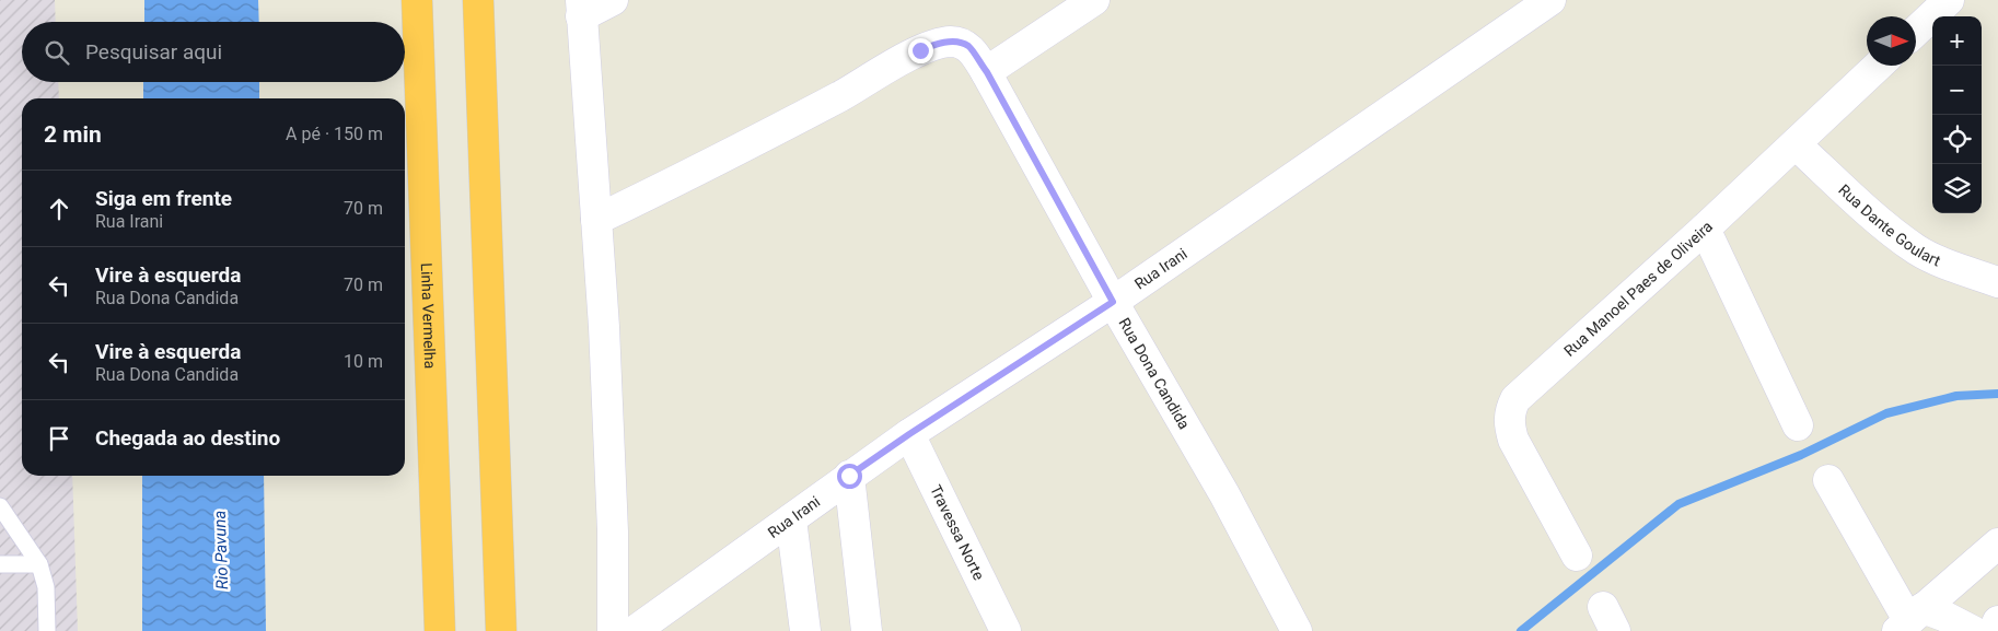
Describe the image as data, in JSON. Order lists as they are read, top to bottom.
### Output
{
  "streets": {
    "highway": ["Linha Vermelha"],
    "street": [
      "Rua Dante Goulart",
      "Rua Irani",
      "Rua Manoel Paes de Oliveira",
      "Rua Dona Candida",
      "Travessa Norte"
    ]
  },
  "crossings": [
    ["Rua Dante Goulart", "Rua Manoel Paes de Oliveira"],
    ["Rua Irani", "Rua Dona Candida"],
    ["Rua Irani", "Travessa Norte"]
  ],
  "water": ["Rio Pavuna"],
  "north": "right",
  "page": {
    "map_buttons": ["+", "−"],
    "search": "Pesquisar aqui",
    "heading": ["2 min", "A pé · 150 m"],
    "list": [
      ["Siga em frente", "Rua Irani", "70 m"],
      ["Vire à esquerda", "Rua Dona Candida", "70 m"],
      ["Vire à esquerda", "Rua Dona Candida", "10 m"],
      "Chegada ao destino"
    ]
  }
}
